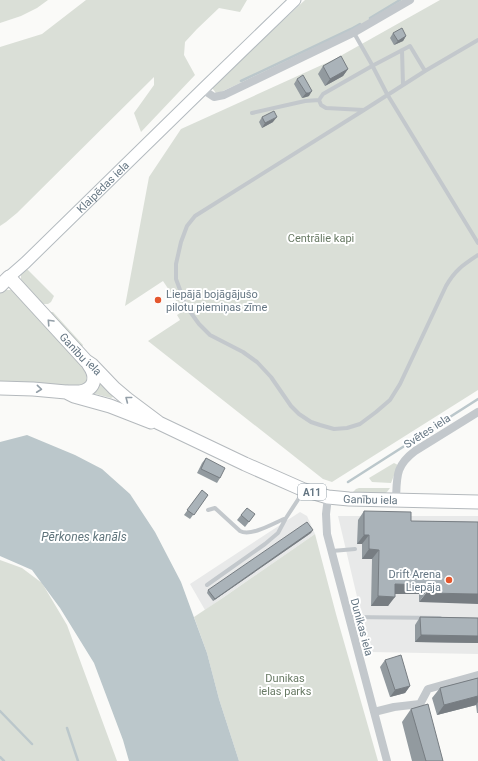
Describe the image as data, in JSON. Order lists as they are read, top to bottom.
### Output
{
  "streets": {
    "highway": ["Ganību iela", "A11"],
    "main road": ["Klaipēdas iela"],
    "street": ["Svētes iela", "Dunikas iela"]
  },
  "crossings": [
    ["Klaipēdas iela", "Ganību iela"],
    ["Ganību iela", "Svētes iela"],
    ["Ganību iela", "Dunikas iela"]
  ],
  "water": ["Pērkones kanāls"],
  "parks": ["Centrālie kapi", "Dunikas ielas parks"],
  "places": ["Liepājā bojāgājušo pilotu piemiņas zīme", "Drift Arena Liepāja"]
}
